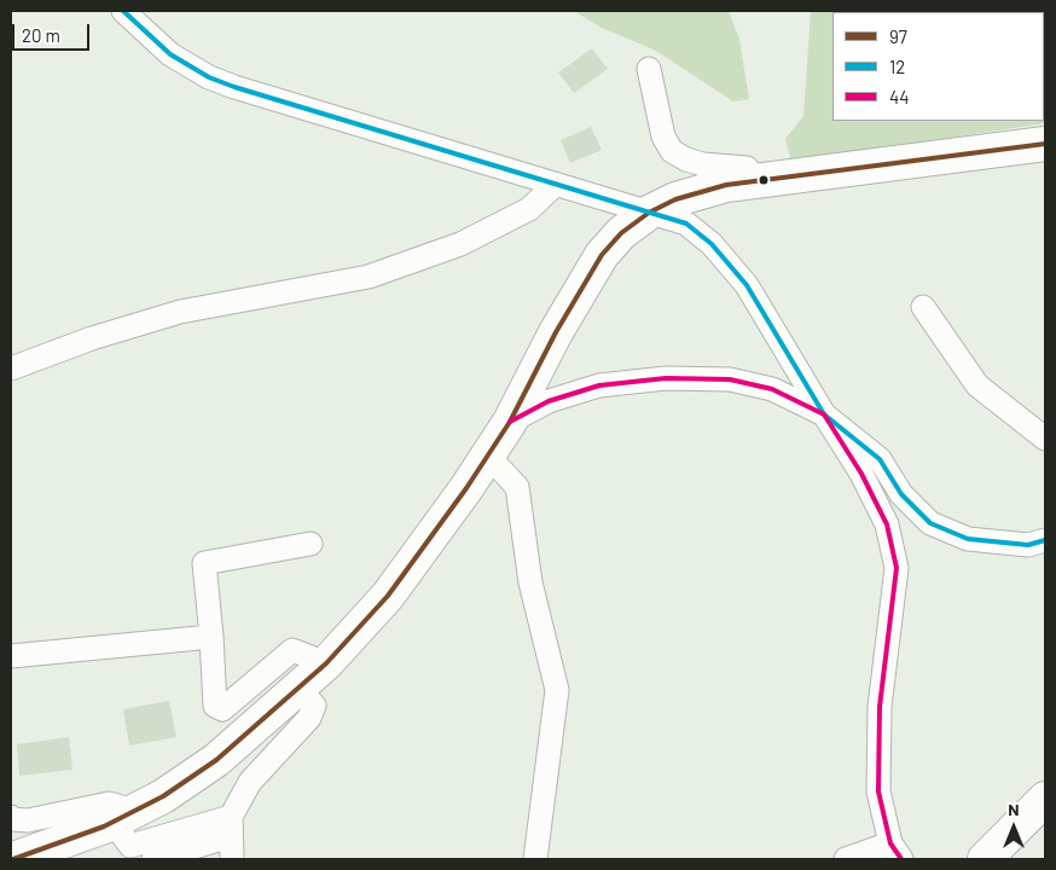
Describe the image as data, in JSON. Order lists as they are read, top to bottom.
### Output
{
  "lines": ["transit line 12", "transit line 97", "transit line 44"],
  "legend": ["97", "12", "44"],
  "scale_bar": "20 m",
  "north": "top"
}
